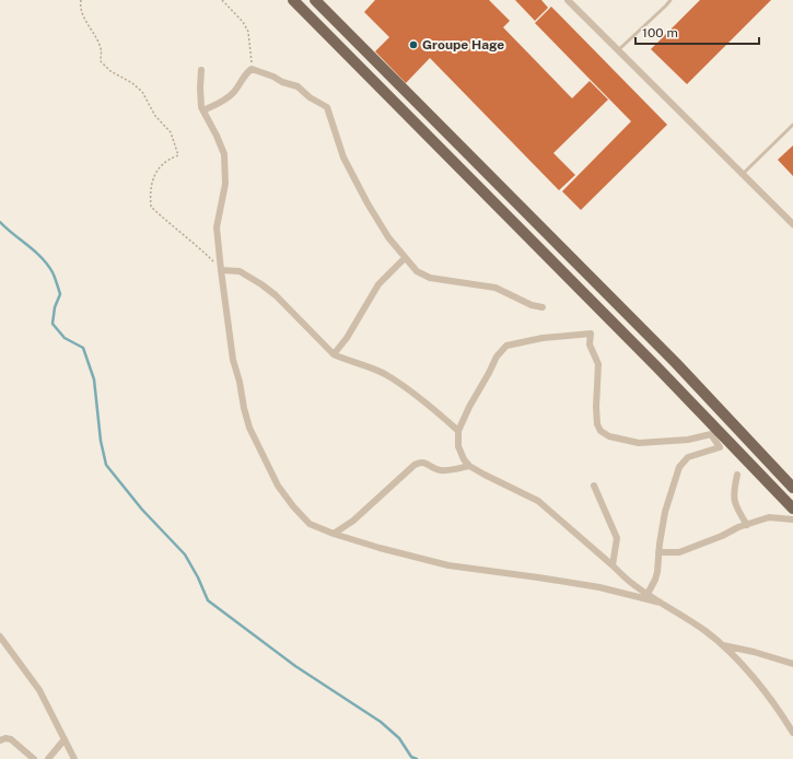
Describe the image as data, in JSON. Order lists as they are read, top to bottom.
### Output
{
  "places": ["Groupe Hage"],
  "scale_bar": "100 m"
}
